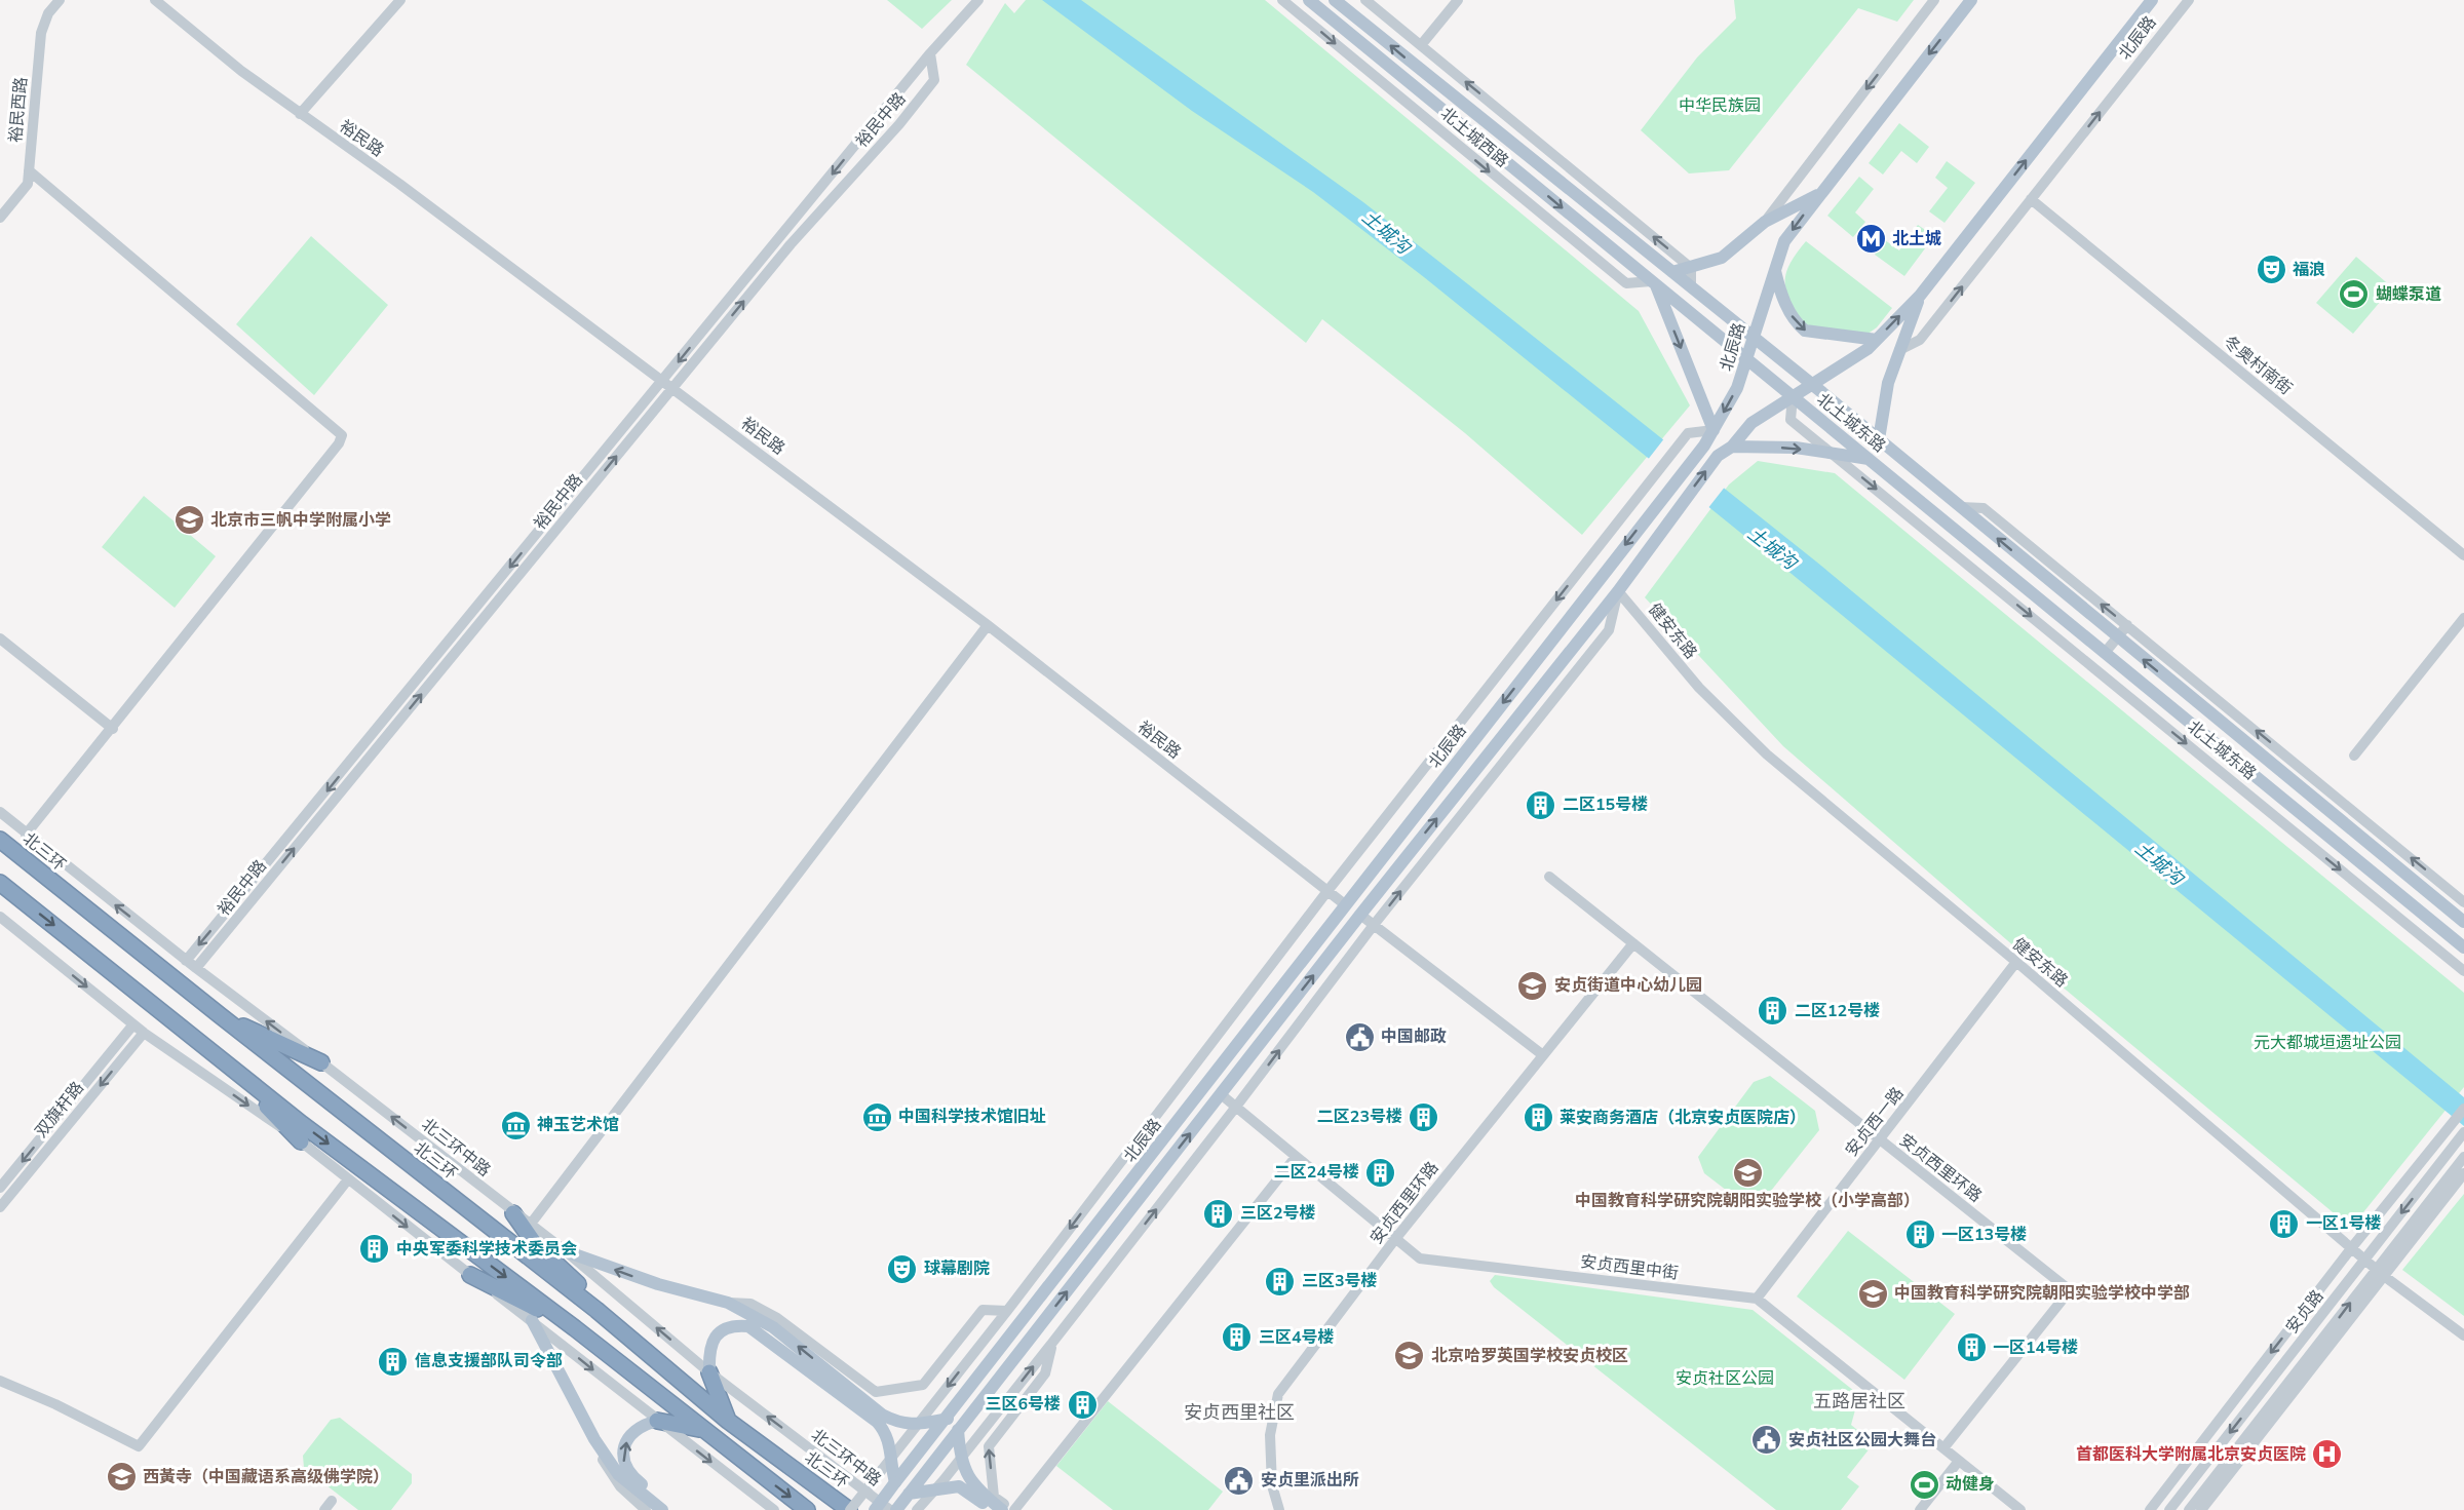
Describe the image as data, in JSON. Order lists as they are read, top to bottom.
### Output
{
  "streets": {
    "highway": ["北三环"],
    "main road": ["北辰路", "北土城西路", "北土城东路"],
    "street": [
      "裕民西路",
      "裕民中路",
      "裕民路",
      "冬奥村南街",
      "健安东路",
      "双旗杆路",
      "安贞西一路",
      "北三环中路",
      "安贞西里环路",
      "安贞西里中街",
      "安贞路"
    ]
  },
  "crossings": [
    ["北辰路", "北土城西路"],
    ["北辰路", "裕民路"],
    ["北辰路", "冬奥村南街"],
    ["北辰路", "北土城东路"],
    ["北辰路", "健安东路"],
    ["北辰路", "北三环"],
    ["北辰路", "安贞西里中街"],
    ["裕民中路", "裕民路"],
    ["裕民中路", "北三环中路"],
    ["北土城西路", "北土城东路"],
    ["健安东路", "安贞西一路"],
    ["健安东路", "安贞路"],
    ["安贞西一路", "安贞西里环路"],
    ["安贞西一路", "安贞西里中街"],
    ["安贞西里环路", "安贞西里中街"]
  ],
  "districts": ["五路居社区", "安贞西里社区"],
  "water": ["土城沟"],
  "parks": ["中华民族园", "元大都城垣遗址公园", "安贞社区公园"],
  "places": {
    "metro station": ["北土城"],
    "theatre": ["福浪", "球幕剧院"],
    "sports": ["蝴蝶泵道", "动健身"],
    "school or university": [
      "北京市三帆中学附属小学",
      "安贞街道中心幼儿园",
      "中国教育科学研究院朝阳实验学校（小学高部）",
      "中国教育科学研究院朝阳实验学校中学部",
      "北京哈罗英国学校安贞校区",
      "西黃寺（中国藏语系高级佛学院）"
    ],
    "building": [
      "二区15号楼",
      "二区12号楼",
      "二区23号楼",
      "莱安商务酒店（北京安贞医院店）",
      "二区24号楼",
      "三区2号楼",
      "一区1号楼",
      "一区13号楼",
      "中央军委科学技术委员会",
      "三区3号楼",
      "三区4号楼",
      "一区14号楼",
      "信息支援部队司令部",
      "三区6号楼"
    ],
    "public building": ["中国邮政", "安贞社区公园大舞台", "安贞里派出所"],
    "museum": ["中国科学技术馆旧址", "神玉艺术馆"],
    "hospital": ["首都医科大学附属北京安贞医院"]
  }
}
